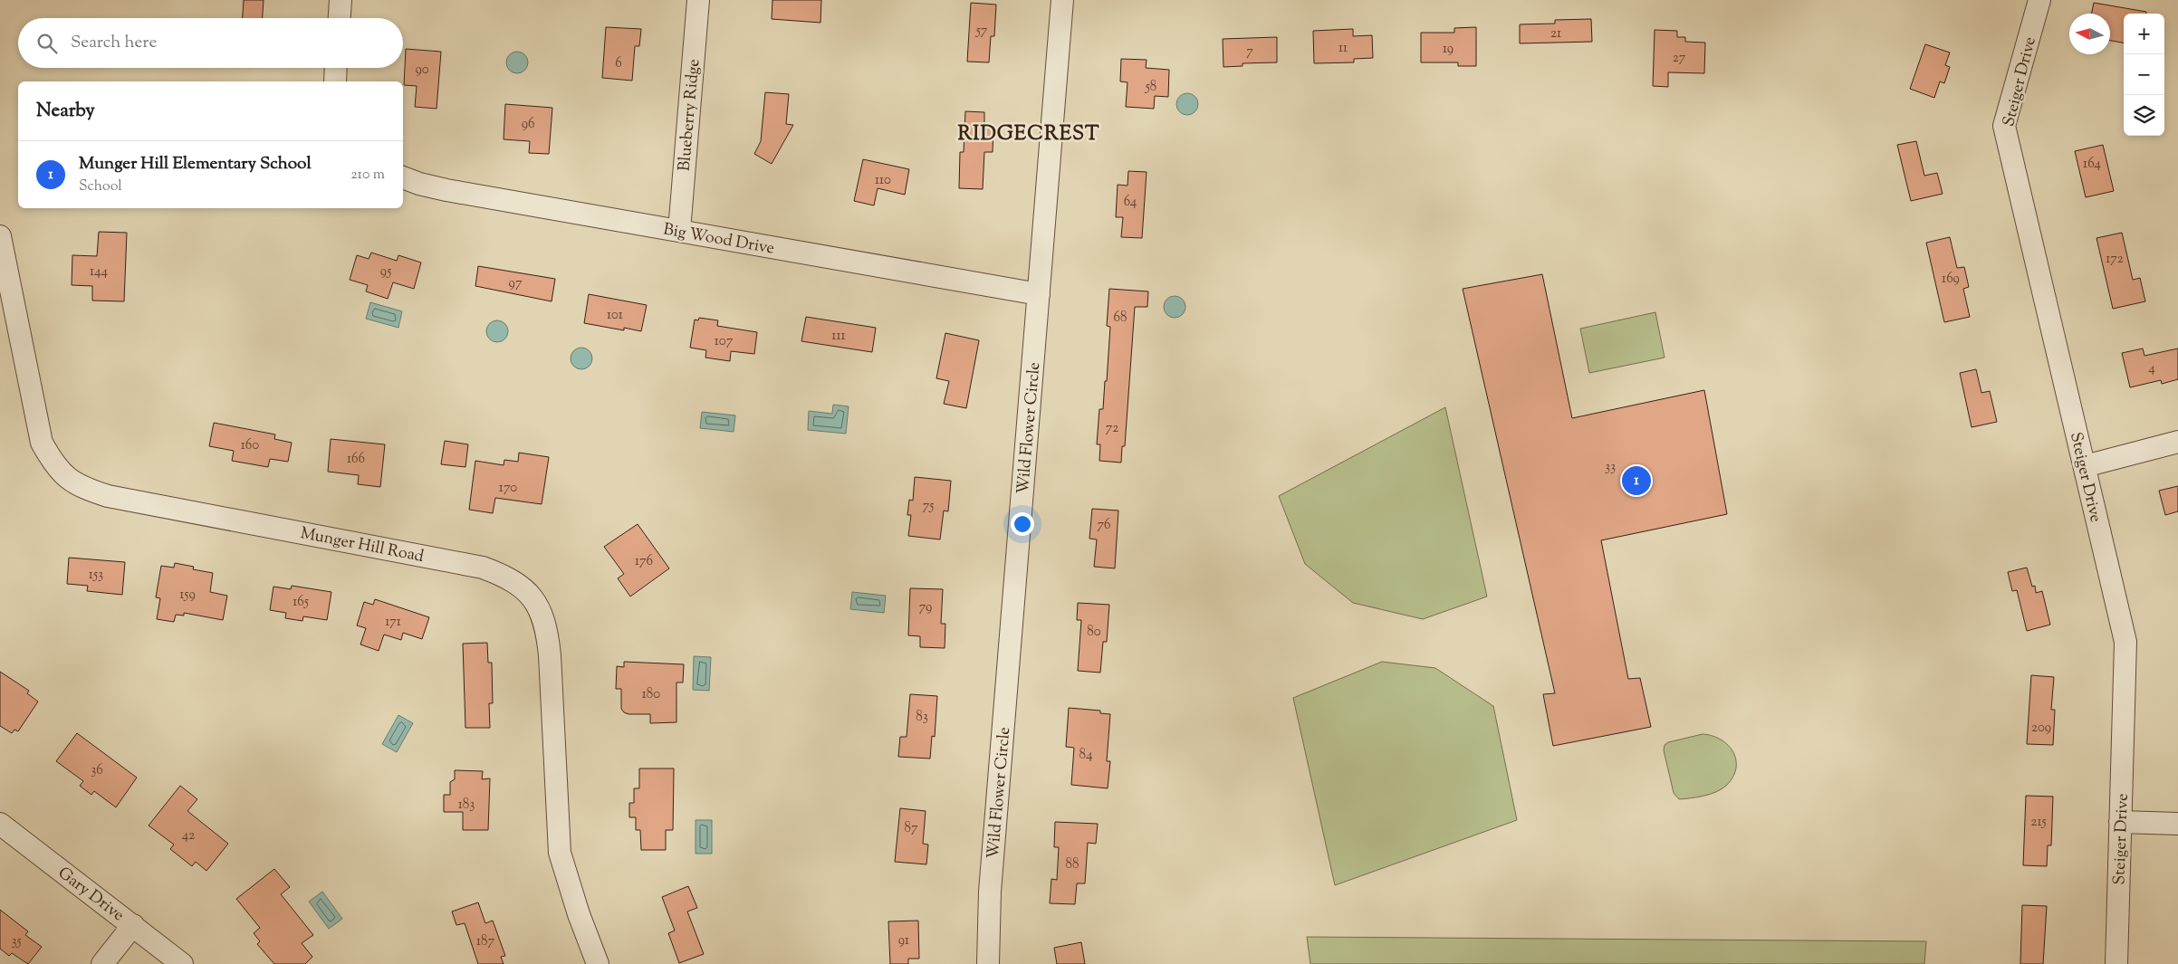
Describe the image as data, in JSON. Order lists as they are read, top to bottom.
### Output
{
  "streets": {
    "street": [
      "Steiger Drive",
      "Blueberry Ridge",
      "Big Wood Drive",
      "Wild Flower Circle",
      "Munger Hill Road",
      "Gary Drive"
    ]
  },
  "crossings": [
    ["Blueberry Ridge", "Big Wood Drive"],
    ["Big Wood Drive", "Wild Flower Circle"]
  ],
  "districts": ["RIDGECREST"],
  "house_numbers": [
    "57",
    "21",
    "11",
    "19",
    "7",
    "27",
    "6",
    "90",
    "58",
    "96",
    "164",
    "110",
    "64",
    "172",
    "144",
    "95",
    "169",
    "97",
    "101",
    "68",
    "111",
    "107",
    "4",
    "72",
    "160",
    "166",
    "33",
    "170",
    "75",
    "76",
    "176",
    "153",
    "159",
    "165",
    "79",
    "171",
    "80",
    "180",
    "83",
    "209",
    "84",
    "36",
    "183",
    "215",
    "87",
    "42",
    "88",
    "91",
    "35",
    "187"
  ],
  "north": "left",
  "page": {
    "map_buttons": ["+", "−"],
    "search": "Search here",
    "heading": "Nearby",
    "list": [
      {
        "mark": "1",
        "name": "Munger Hill Elementary School",
        "note": "School",
        "value": "210 m"
      }
    ],
    "pins": "1"
  }
}
